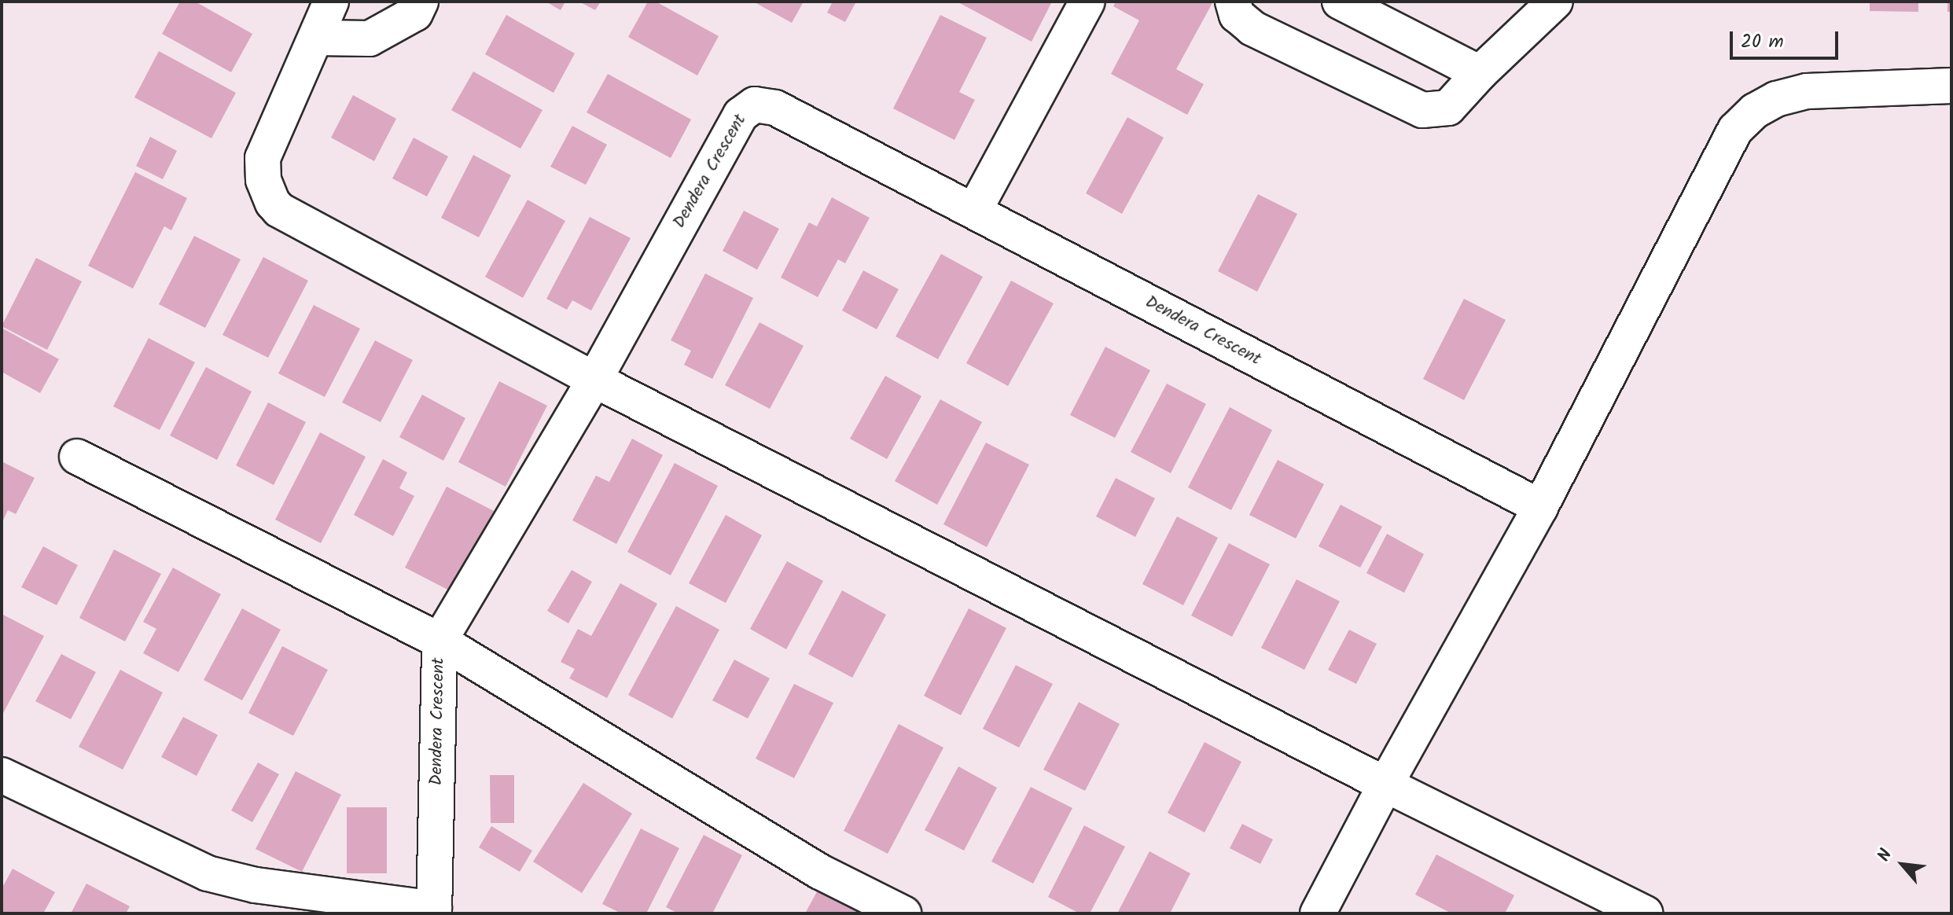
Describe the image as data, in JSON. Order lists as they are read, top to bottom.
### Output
{
  "streets": {
    "street": ["Dendera Crescent"]
  },
  "scale_bar": "20 m",
  "north": "top left"
}
